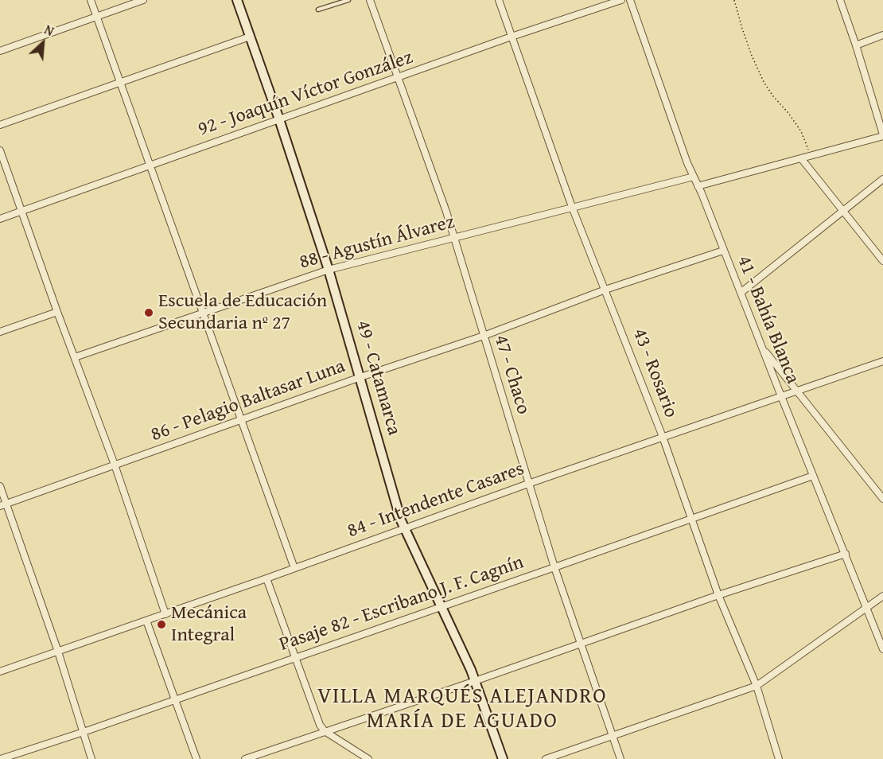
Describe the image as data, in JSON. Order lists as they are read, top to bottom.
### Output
{
  "streets": {
    "street": [
      "92 - Joaquín Víctor González",
      "88 - Agustín Álvarez",
      "41 - Bahía Blanca",
      "43 - Rosario",
      "47 - Chaco",
      "49 - Catamarca",
      "86 - Pelagio Baltasar Luna",
      "84 - Intendente Casares",
      "Pasaje 82 - Escribano J. F. Cagnín"
    ]
  },
  "crossings": [
    ["92 - Joaquín Víctor González", "43 - Rosario"],
    ["92 - Joaquín Víctor González", "47 - Chaco"],
    ["92 - Joaquín Víctor González", "49 - Catamarca"],
    ["88 - Agustín Álvarez", "41 - Bahía Blanca"],
    ["88 - Agustín Álvarez", "43 - Rosario"],
    ["88 - Agustín Álvarez", "47 - Chaco"],
    ["88 - Agustín Álvarez", "49 - Catamarca"],
    ["41 - Bahía Blanca", "86 - Pelagio Baltasar Luna"],
    ["41 - Bahía Blanca", "84 - Intendente Casares"],
    ["41 - Bahía Blanca", "Pasaje 82 - Escribano J. F. Cagnín"],
    ["43 - Rosario", "86 - Pelagio Baltasar Luna"],
    ["43 - Rosario", "84 - Intendente Casares"],
    ["43 - Rosario", "Pasaje 82 - Escribano J. F. Cagnín"],
    ["47 - Chaco", "86 - Pelagio Baltasar Luna"],
    ["47 - Chaco", "84 - Intendente Casares"],
    ["47 - Chaco", "Pasaje 82 - Escribano J. F. Cagnín"],
    ["49 - Catamarca", "86 - Pelagio Baltasar Luna"],
    ["49 - Catamarca", "84 - Intendente Casares"],
    ["49 - Catamarca", "Pasaje 82 - Escribano J. F. Cagnín"]
  ],
  "districts": ["VILLA MARQUÉS ALEJANDRO MARÍA DE AGUADO"],
  "places": ["Escuela de Educación Secundaria nº 27", "Mecánica Integral"],
  "north": "top right"
}
